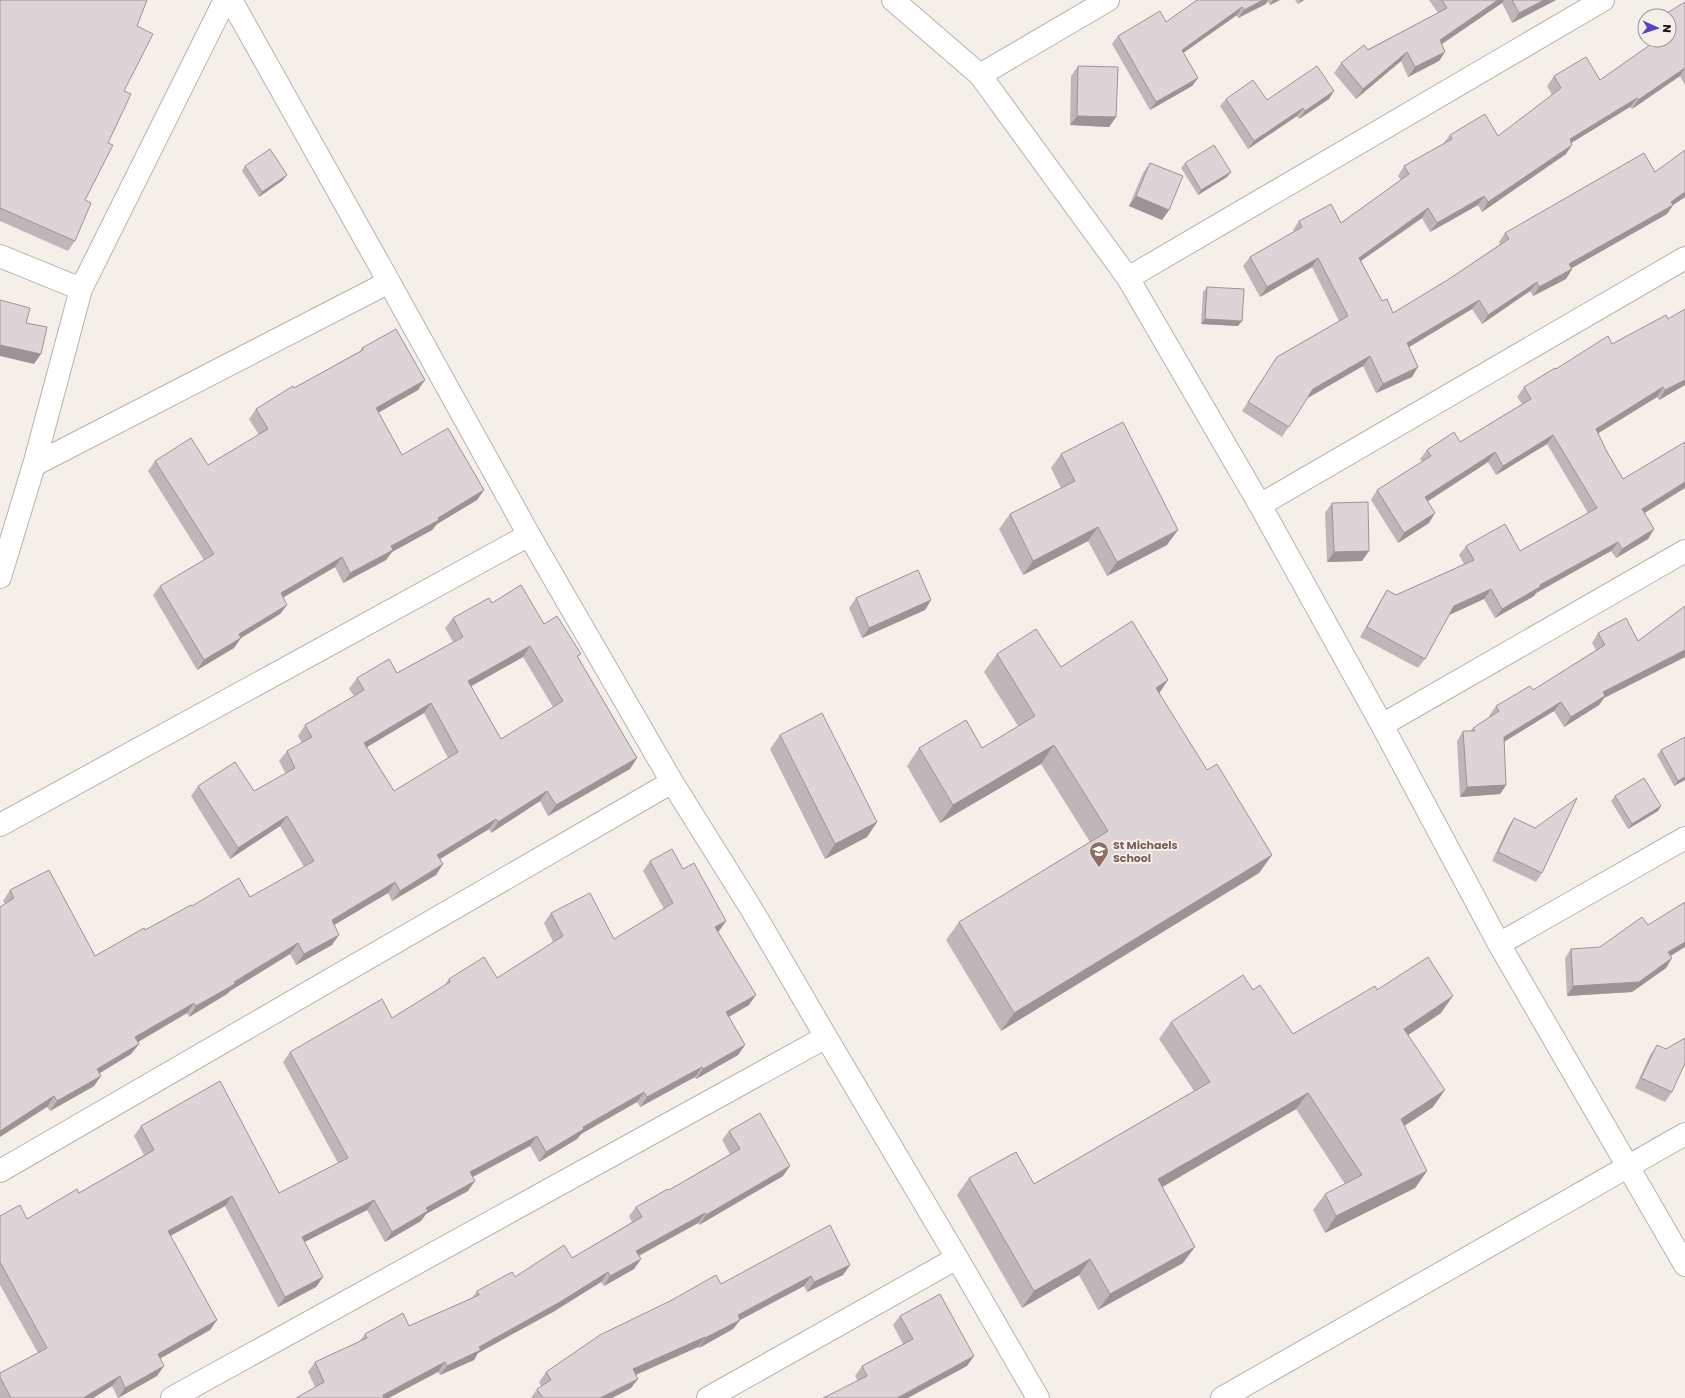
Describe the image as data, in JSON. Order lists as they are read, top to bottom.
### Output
{
  "places": {
    "school or university": ["St Michaels School"]
  },
  "north": "right"
}
